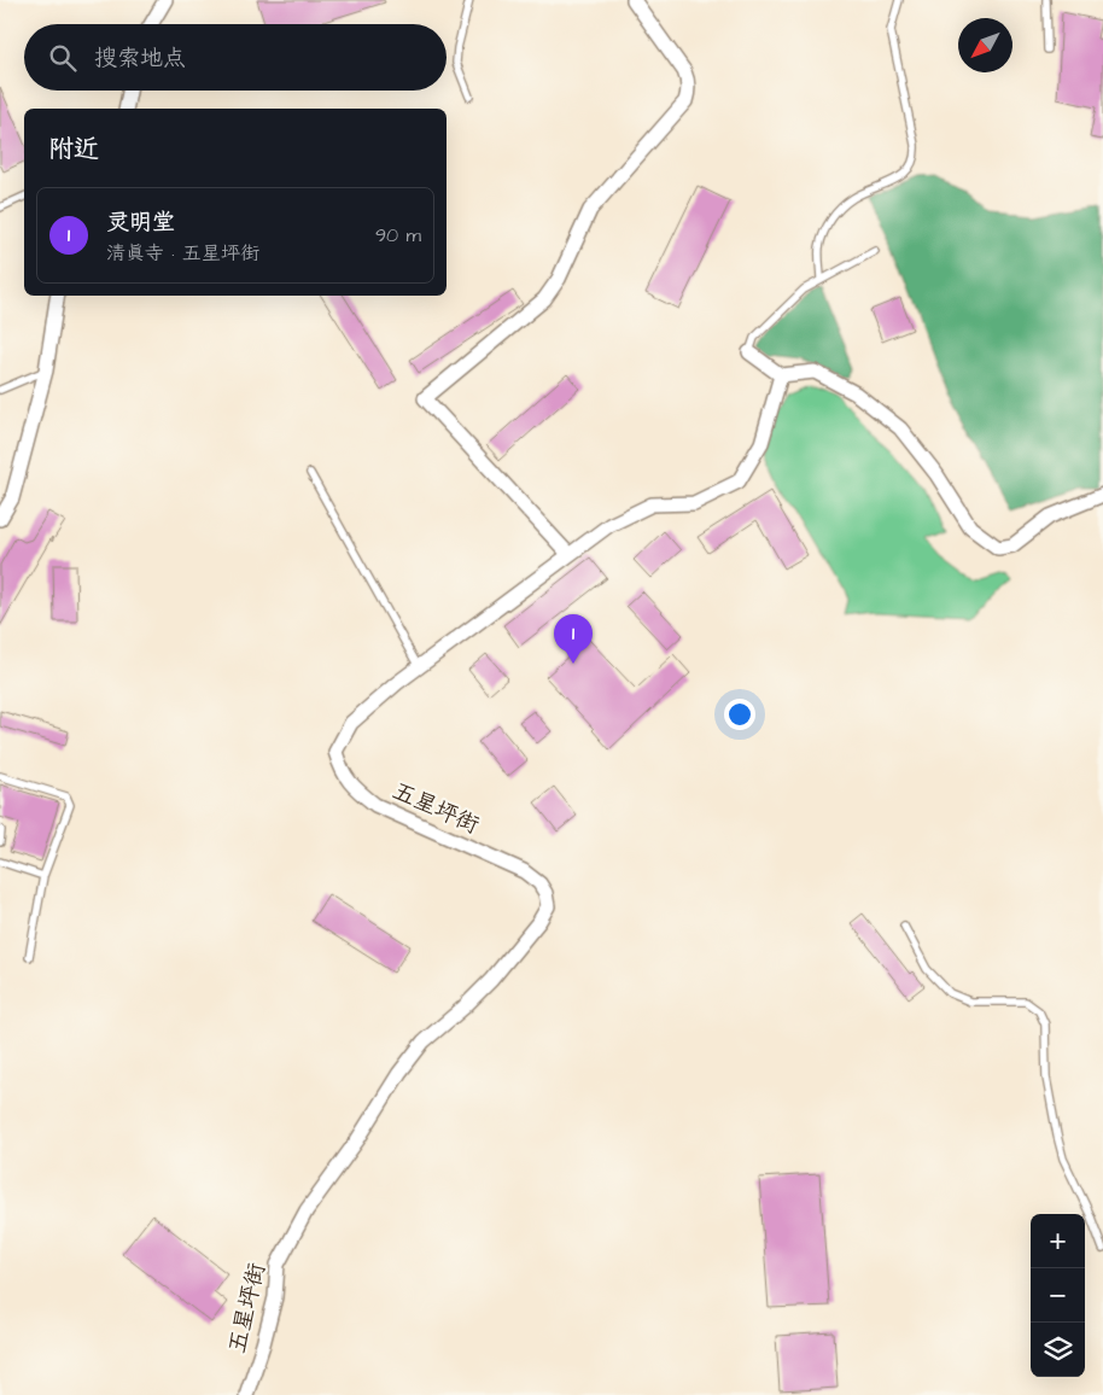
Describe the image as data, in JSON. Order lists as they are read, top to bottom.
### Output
{
  "streets": {
    "street": ["五星坪街"]
  },
  "north": "bottom left",
  "page": {
    "search": "搜索地点",
    "heading": "附近",
    "list": [
      {
        "mark": "1",
        "name": "灵明堂",
        "note": "清真寺 · 五星坪街",
        "value": "90 m"
      }
    ],
    "pins": "1",
    "map_buttons": ["+", "−"]
  }
}
